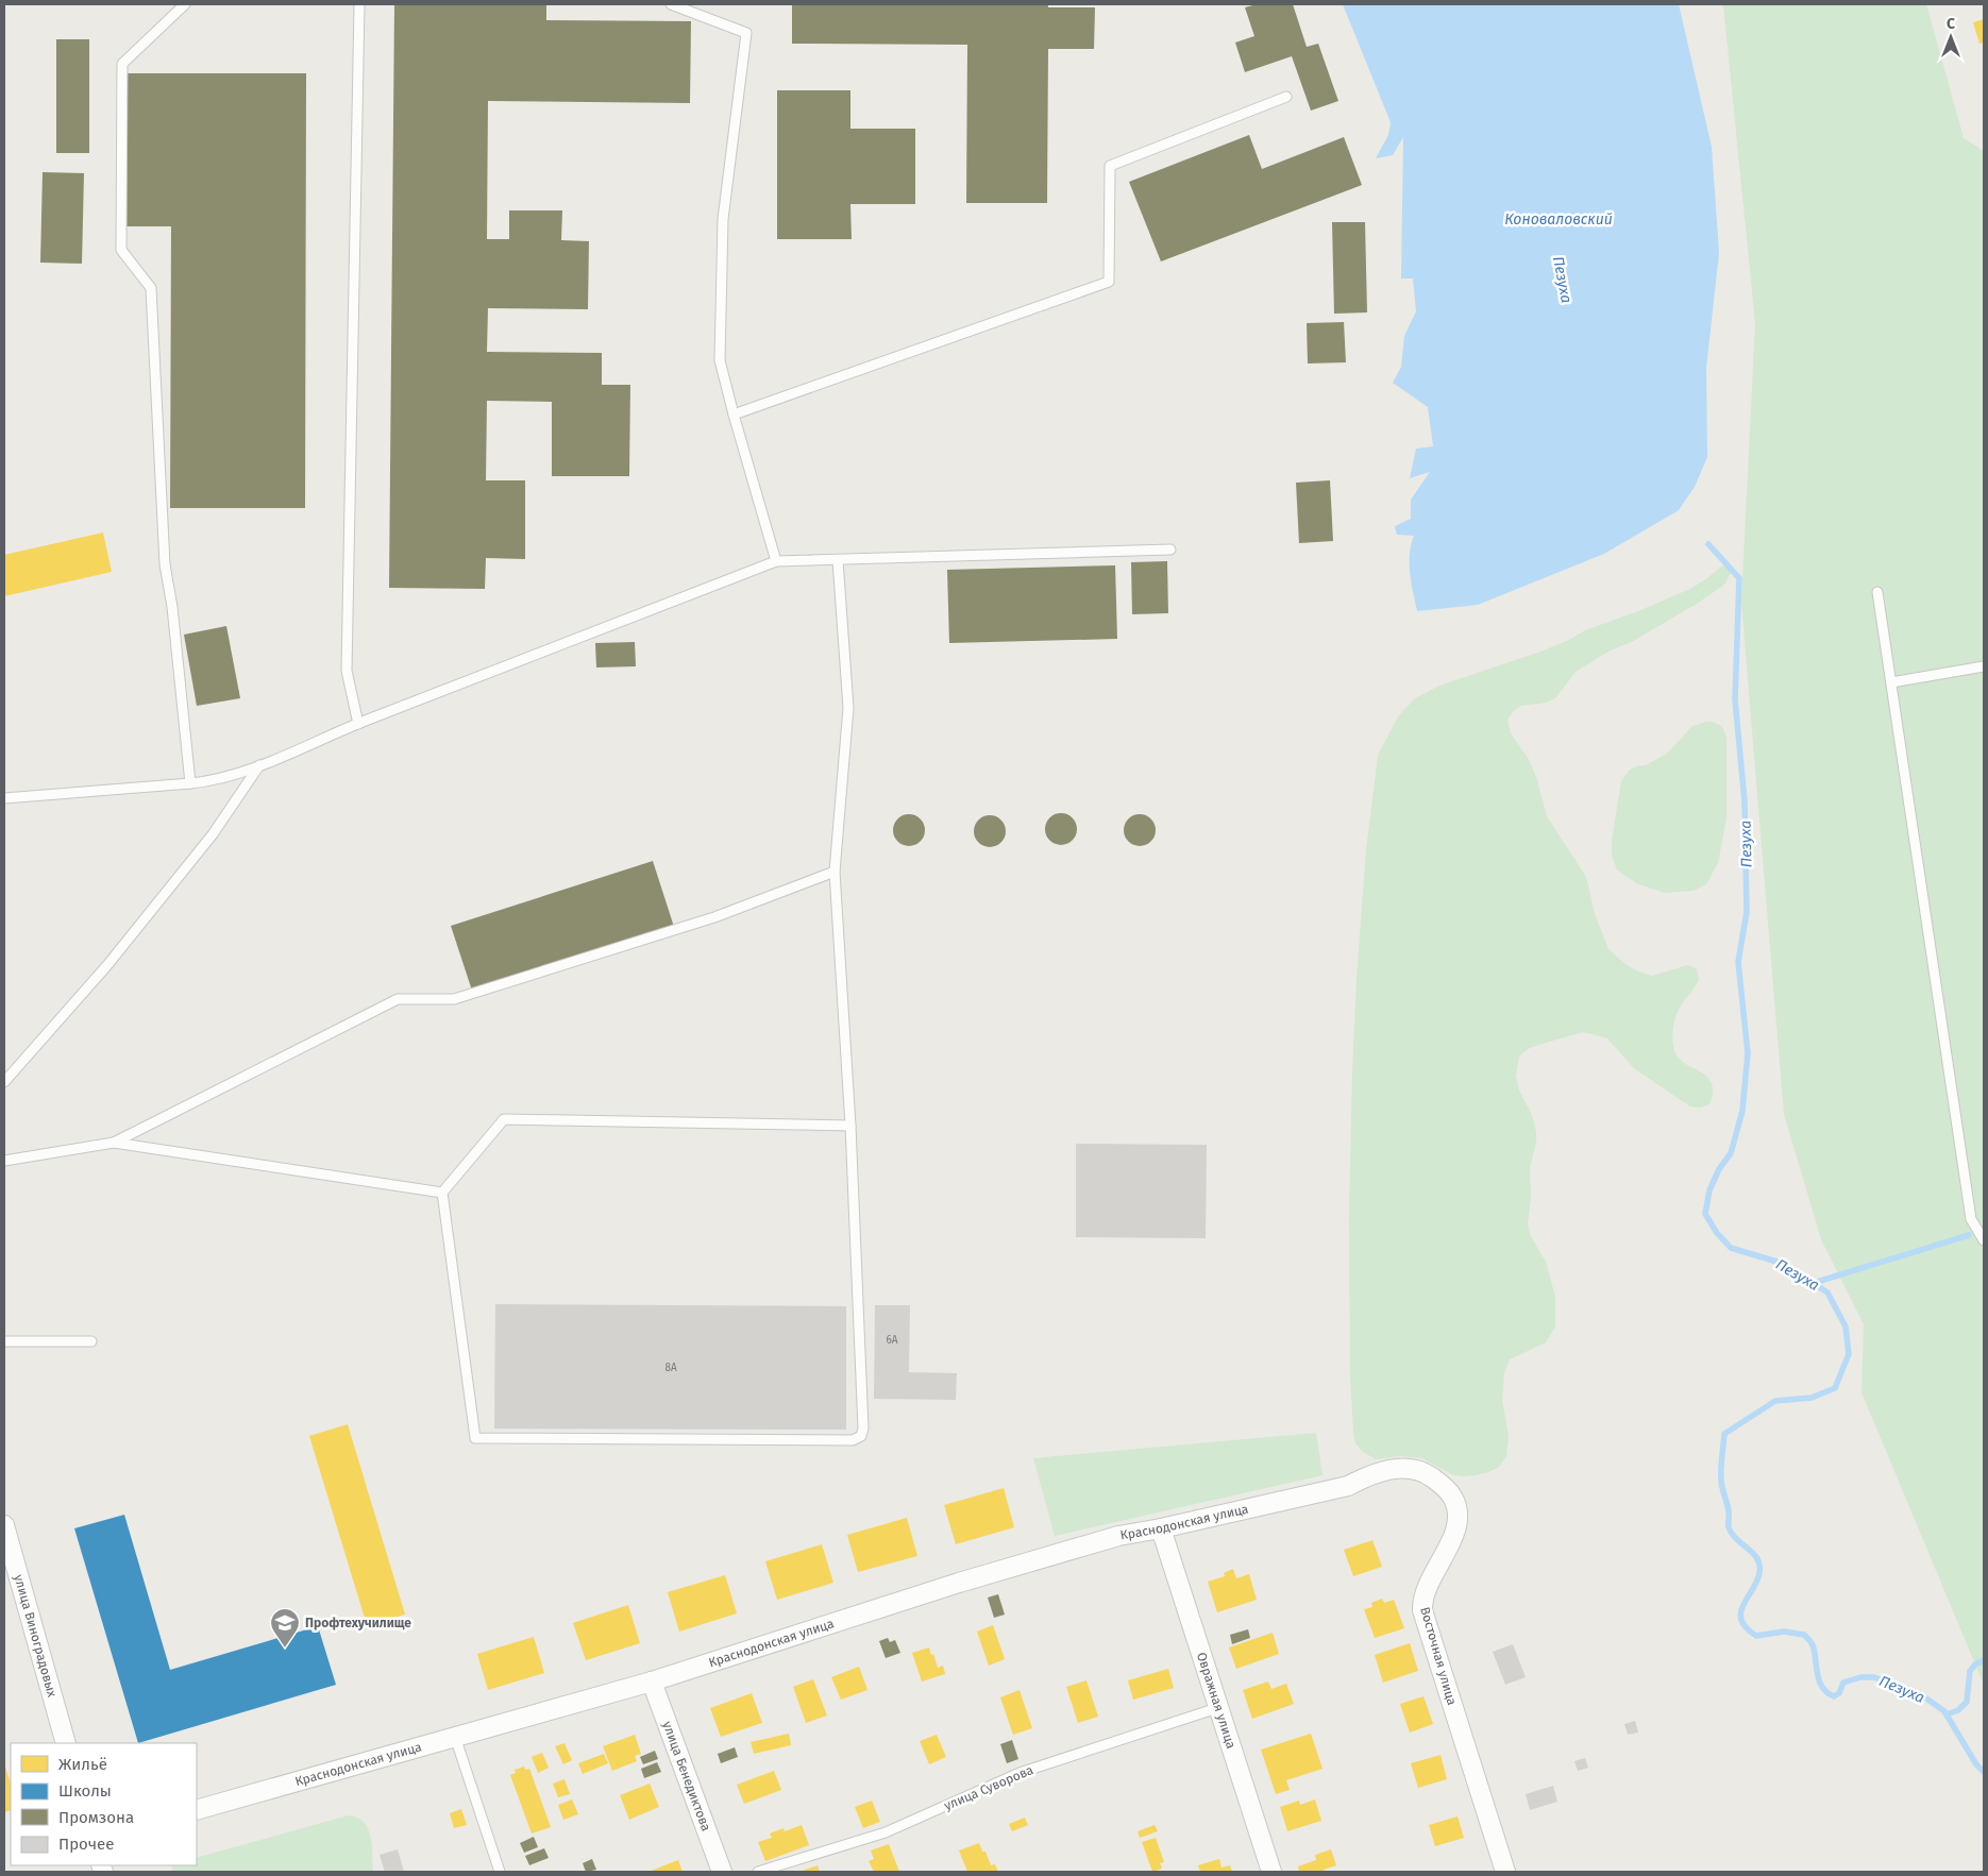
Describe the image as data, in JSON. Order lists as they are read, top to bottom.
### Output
{
  "streets": {
    "street": [
      "Краснодонская улица",
      "улица Виноградовых",
      "Восточная улица",
      "Овражная улица",
      "улица Бенедиктова"
    ],
    "lane": ["улица Суворова"]
  },
  "crossings": [
    ["Краснодонская улица", "Восточная улица"],
    ["Краснодонская улица", "Овражная улица"],
    ["Краснодонская улица", "улица Бенедиктова"],
    ["Овражная улица", "улица Суворова"]
  ],
  "water": ["Коноваловский", "Пезуха"],
  "places": {
    "school or university": ["Профтехучилище"]
  },
  "house_numbers": ["6А", "8А"],
  "legend": [
    "Жильё",
    "Школы",
    "Промзона",
    "Прочее"
  ],
  "north": "top"
}
